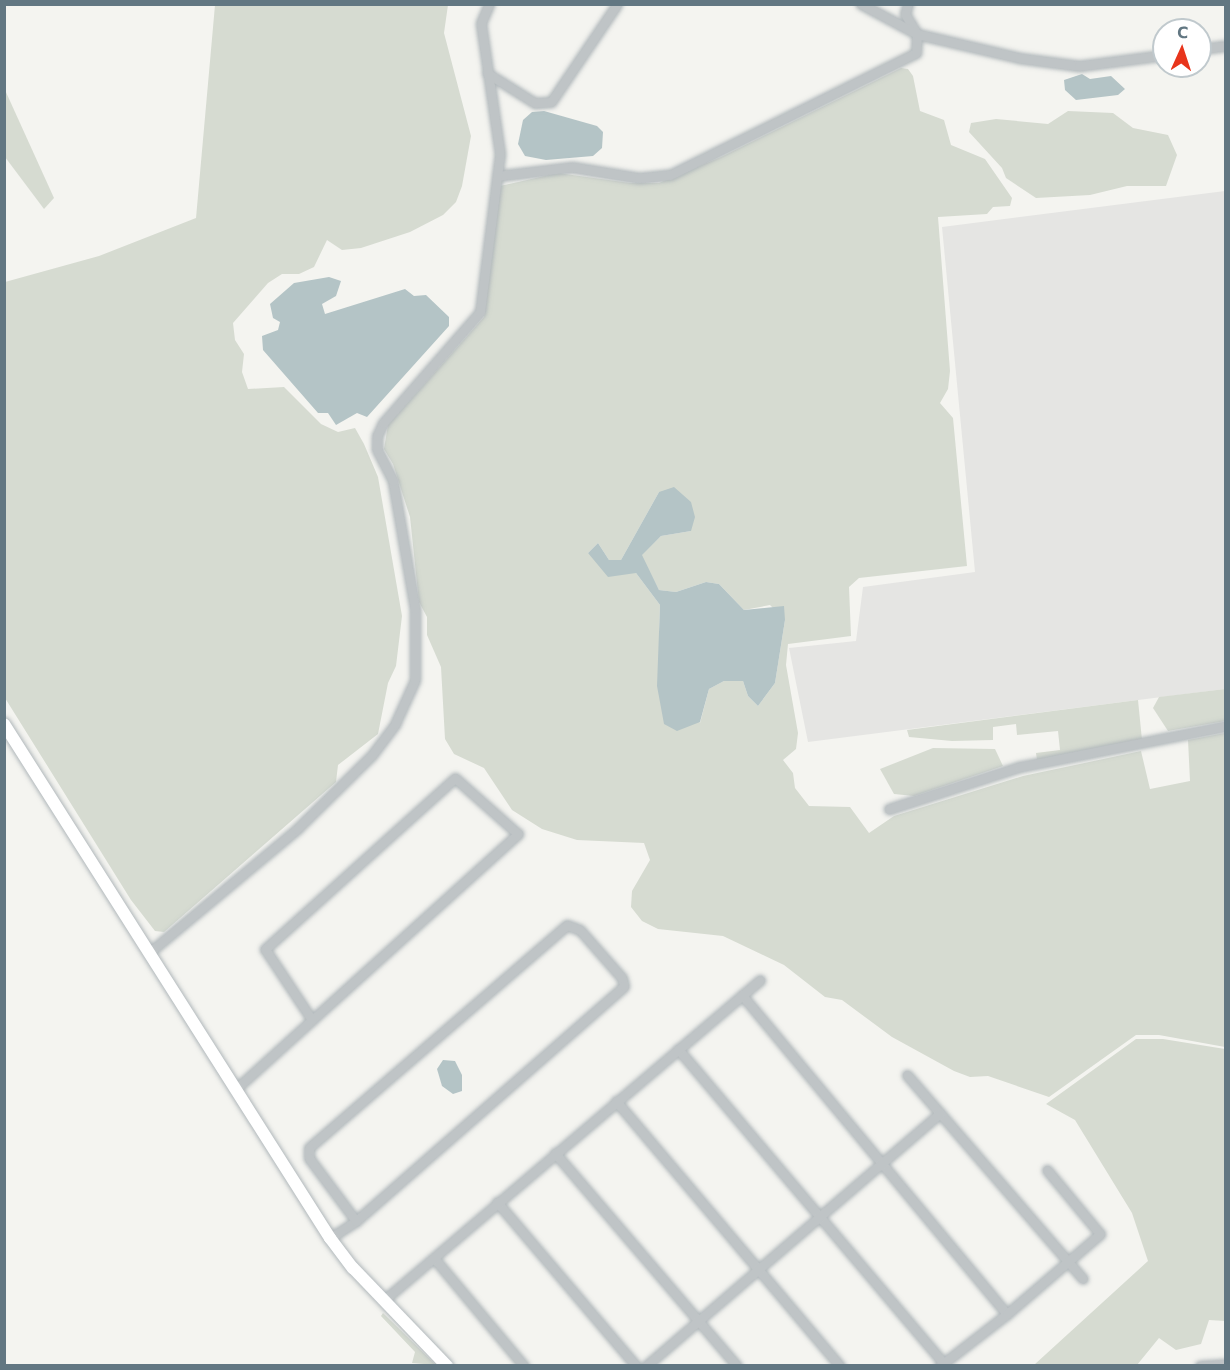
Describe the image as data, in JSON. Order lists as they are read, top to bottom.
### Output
{
  "north": "top"
}
